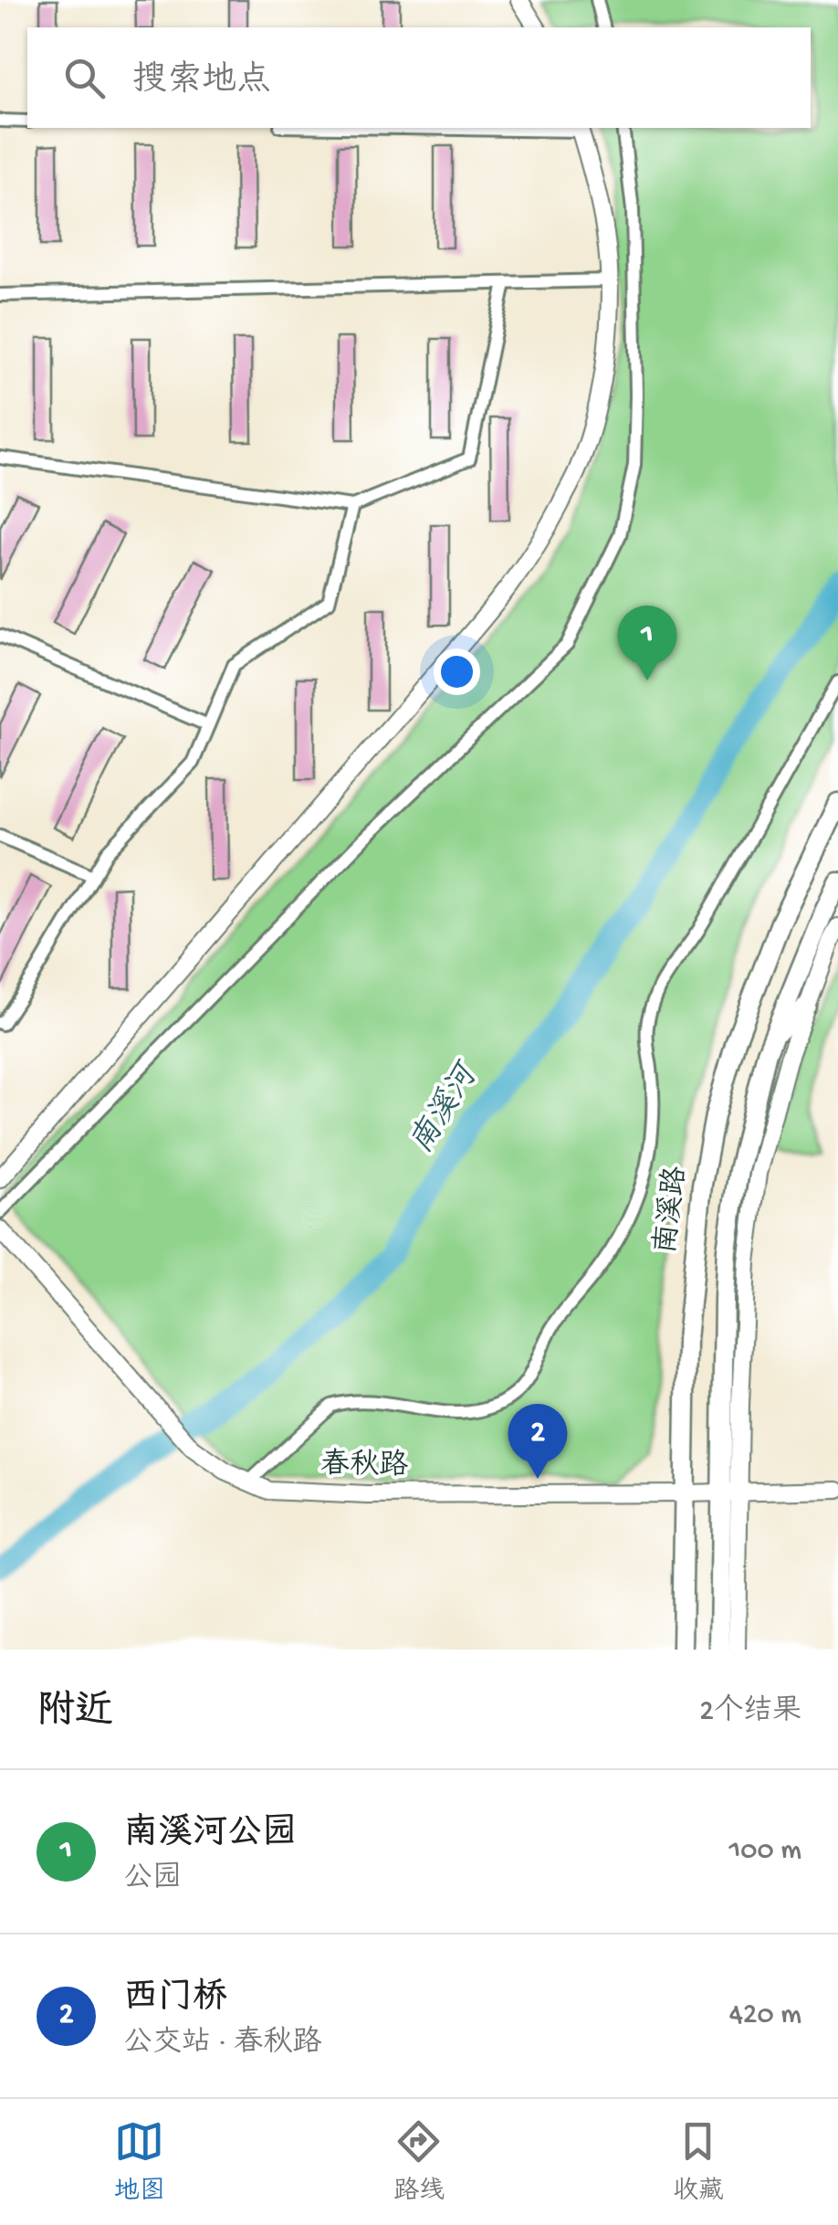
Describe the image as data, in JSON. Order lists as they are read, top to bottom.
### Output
{
  "streets": {
    "main road": ["南溪路"],
    "street": ["春秋路"]
  },
  "crossings": [
    ["南溪路", "春秋路"]
  ],
  "water": ["南溪河"],
  "page": {
    "search": "搜索地点",
    "pins": ["1", "2"],
    "heading": ["附近", "2个结果"],
    "list": [
      {
        "mark": "1",
        "name": "南溪河公园",
        "note": "公园",
        "value": "100 m"
      },
      {
        "mark": "2",
        "name": "西门桥",
        "note": "公交站 · 春秋路",
        "value": "420 m"
      }
    ],
    "nav": ["地图", "路线", "收藏"]
  }
}
